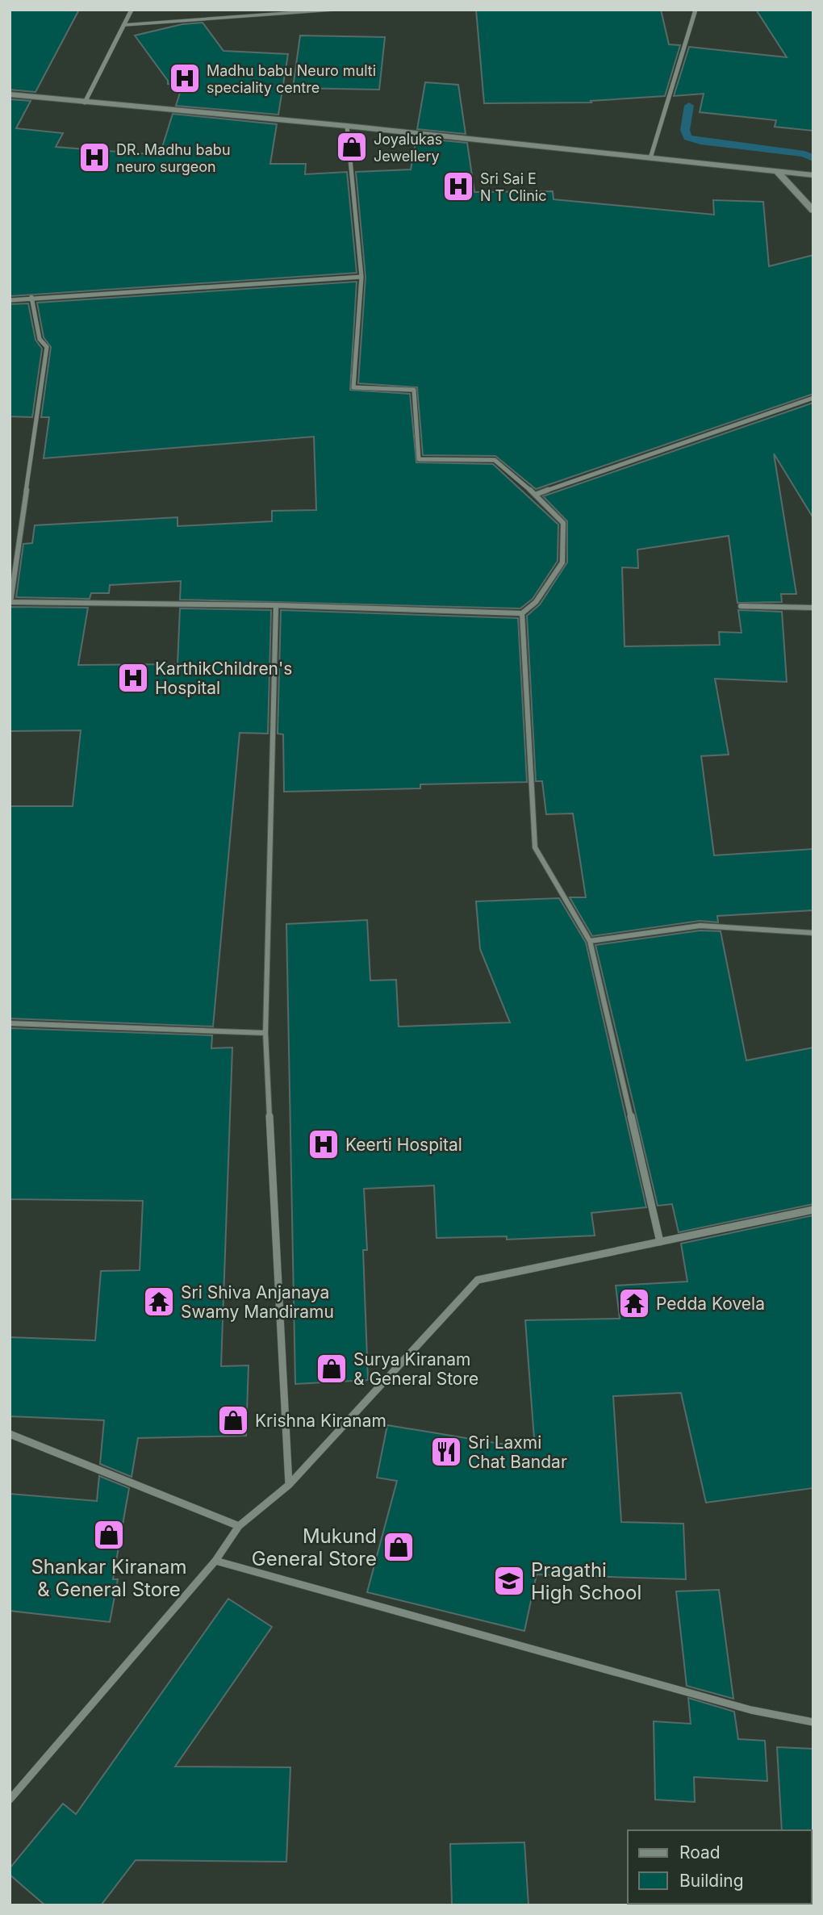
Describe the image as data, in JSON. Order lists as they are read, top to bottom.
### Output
{
  "places": {
    "hospital": [
      "Madhu babu Neuro multi speciality centre",
      "DR. Madhu babu neuro surgeon",
      "Sri Sai E N T Clinic",
      "KarthikChildren's Hospital",
      "Keerti Hospital"
    ],
    "shop": [
      "Joyalukas Jewellery",
      "Surya Kiranam & General Store",
      "Krishna Kiranam",
      "Shankar Kiranam & General Store",
      "Mukund General Store"
    ],
    "temple": ["Sri Shiva Anjanaya Swamy Mandiramu", "Pedda Kovela"],
    "restaurant": ["Sri Laxmi Chat Bandar"],
    "school or university": ["Pragathi High School"]
  },
  "legend": ["Road", "Building"]
}
